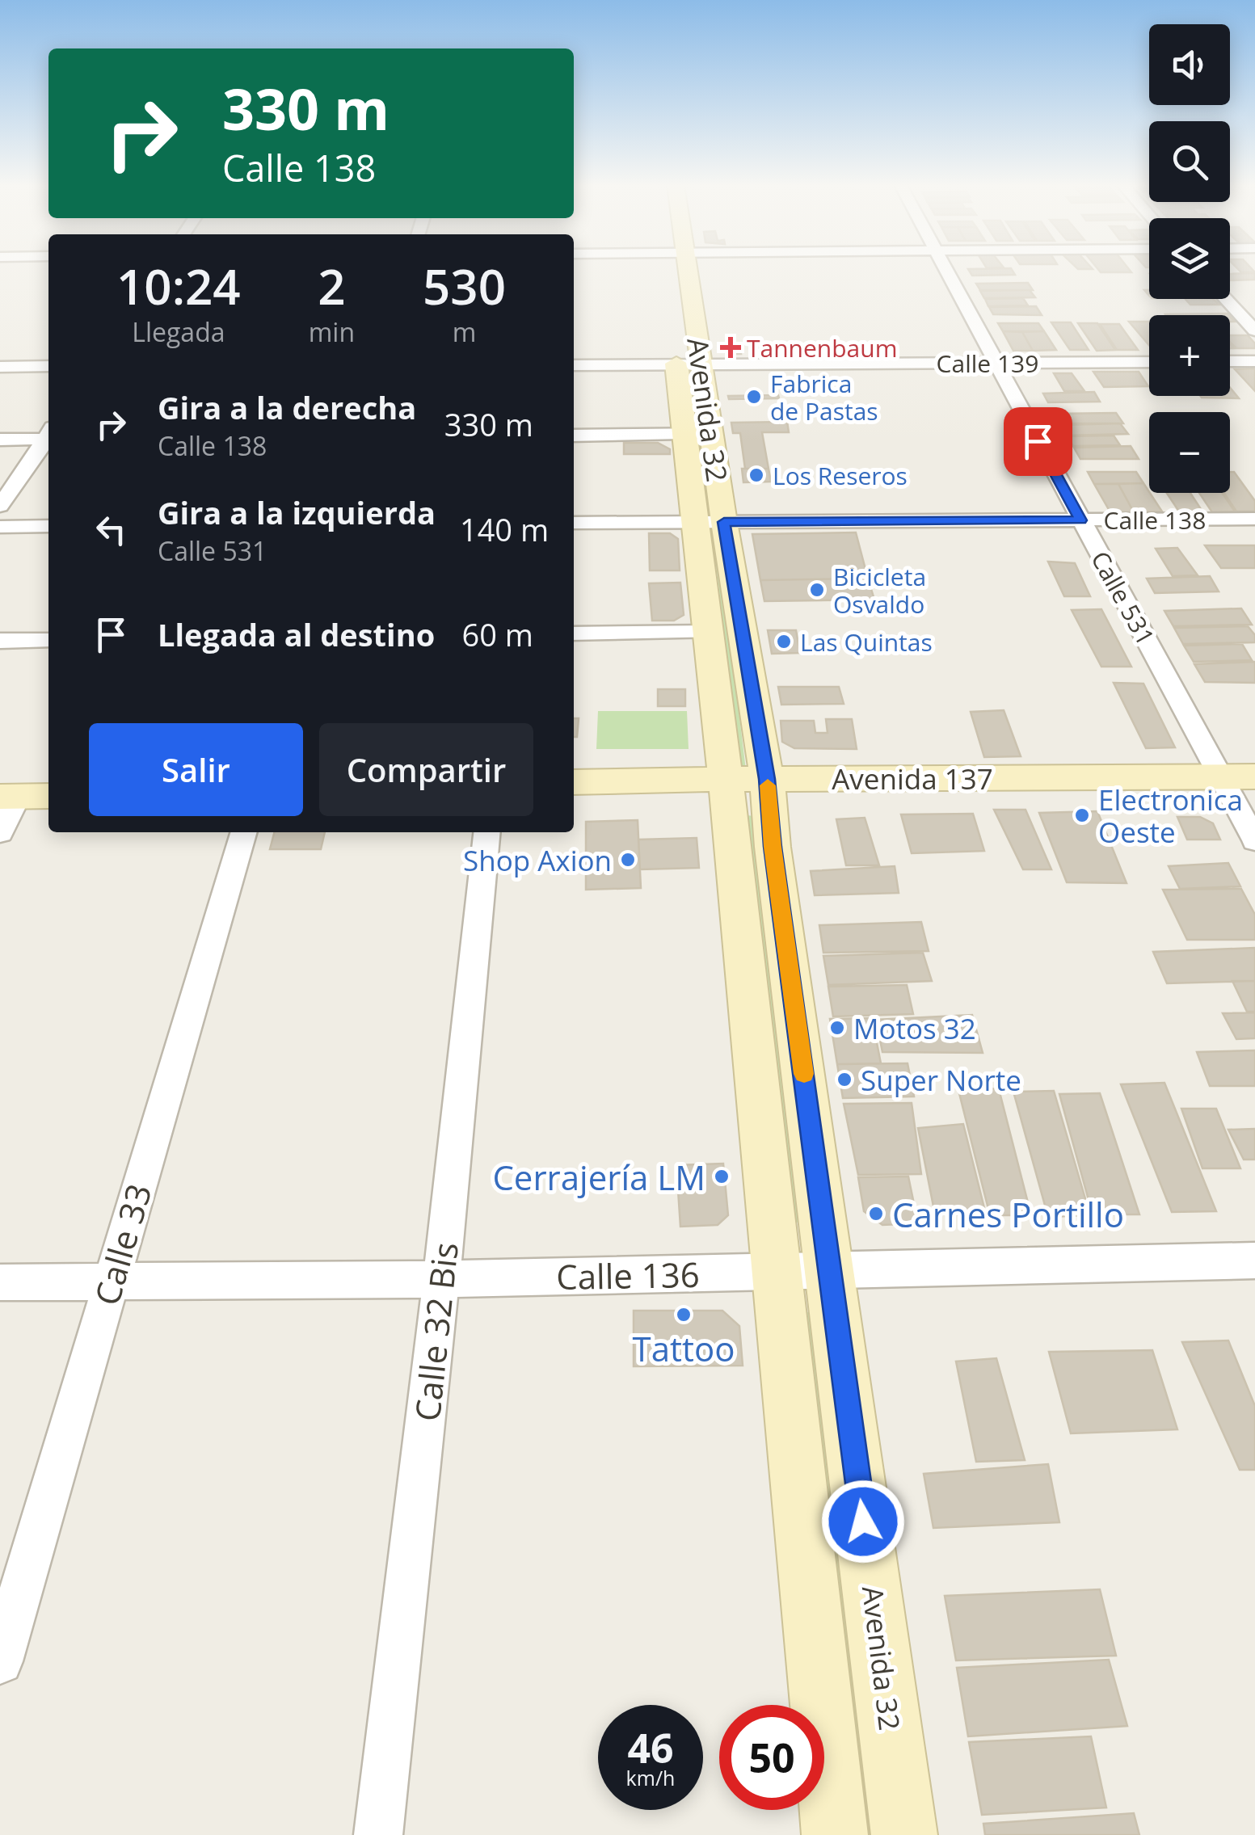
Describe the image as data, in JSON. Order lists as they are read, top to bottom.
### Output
{
  "streets": {
    "main road": ["Avenida 32", "Avenida 137"],
    "street": [
      "Calle 139",
      "Calle 138",
      "Calle 531",
      "Calle 33",
      "Calle 136",
      "Calle 32 Bis"
    ]
  },
  "crossings": [
    ["Calle 139", "Avenida 32"],
    ["Calle 139", "Calle 531"],
    ["Avenida 32", "Calle 138"],
    ["Avenida 32", "Avenida 137"],
    ["Avenida 32", "Calle 136"],
    ["Calle 138", "Calle 531"],
    ["Calle 531", "Avenida 137"],
    ["Calle 33", "Calle 136"],
    ["Calle 136", "Calle 32 Bis"]
  ],
  "places": {
    "health": ["Tannenbaum"],
    "other": [
      "Fabrica de Pastas",
      "Los Reseros",
      "Bicicleta Osvaldo",
      "Las Quintas",
      "Electronica Oeste",
      "Shop Axion",
      "Motos 32",
      "Super Norte",
      "Cerrajería LM",
      "Carnes Portillo",
      "Tattoo"
    ]
  },
  "page": {
    "map_buttons": ["+", "−"],
    "turn": ["330 m", "Calle 138"],
    "eta": [
      "10:24",
      "Llegada",
      "2",
      "min",
      "530",
      "m"
    ],
    "list": [
      {
        "name": "Gira a la derecha",
        "note": "Calle 138",
        "value": "330 m"
      },
      {
        "name": "Gira a la izquierda",
        "note": "Calle 531",
        "value": "140 m"
      },
      {
        "name": "Llegada al destino",
        "value": "60 m"
      }
    ],
    "buttons": ["Salir", "Compartir"],
    "speed": "46 km/h",
    "limit": "50"
  }
}
